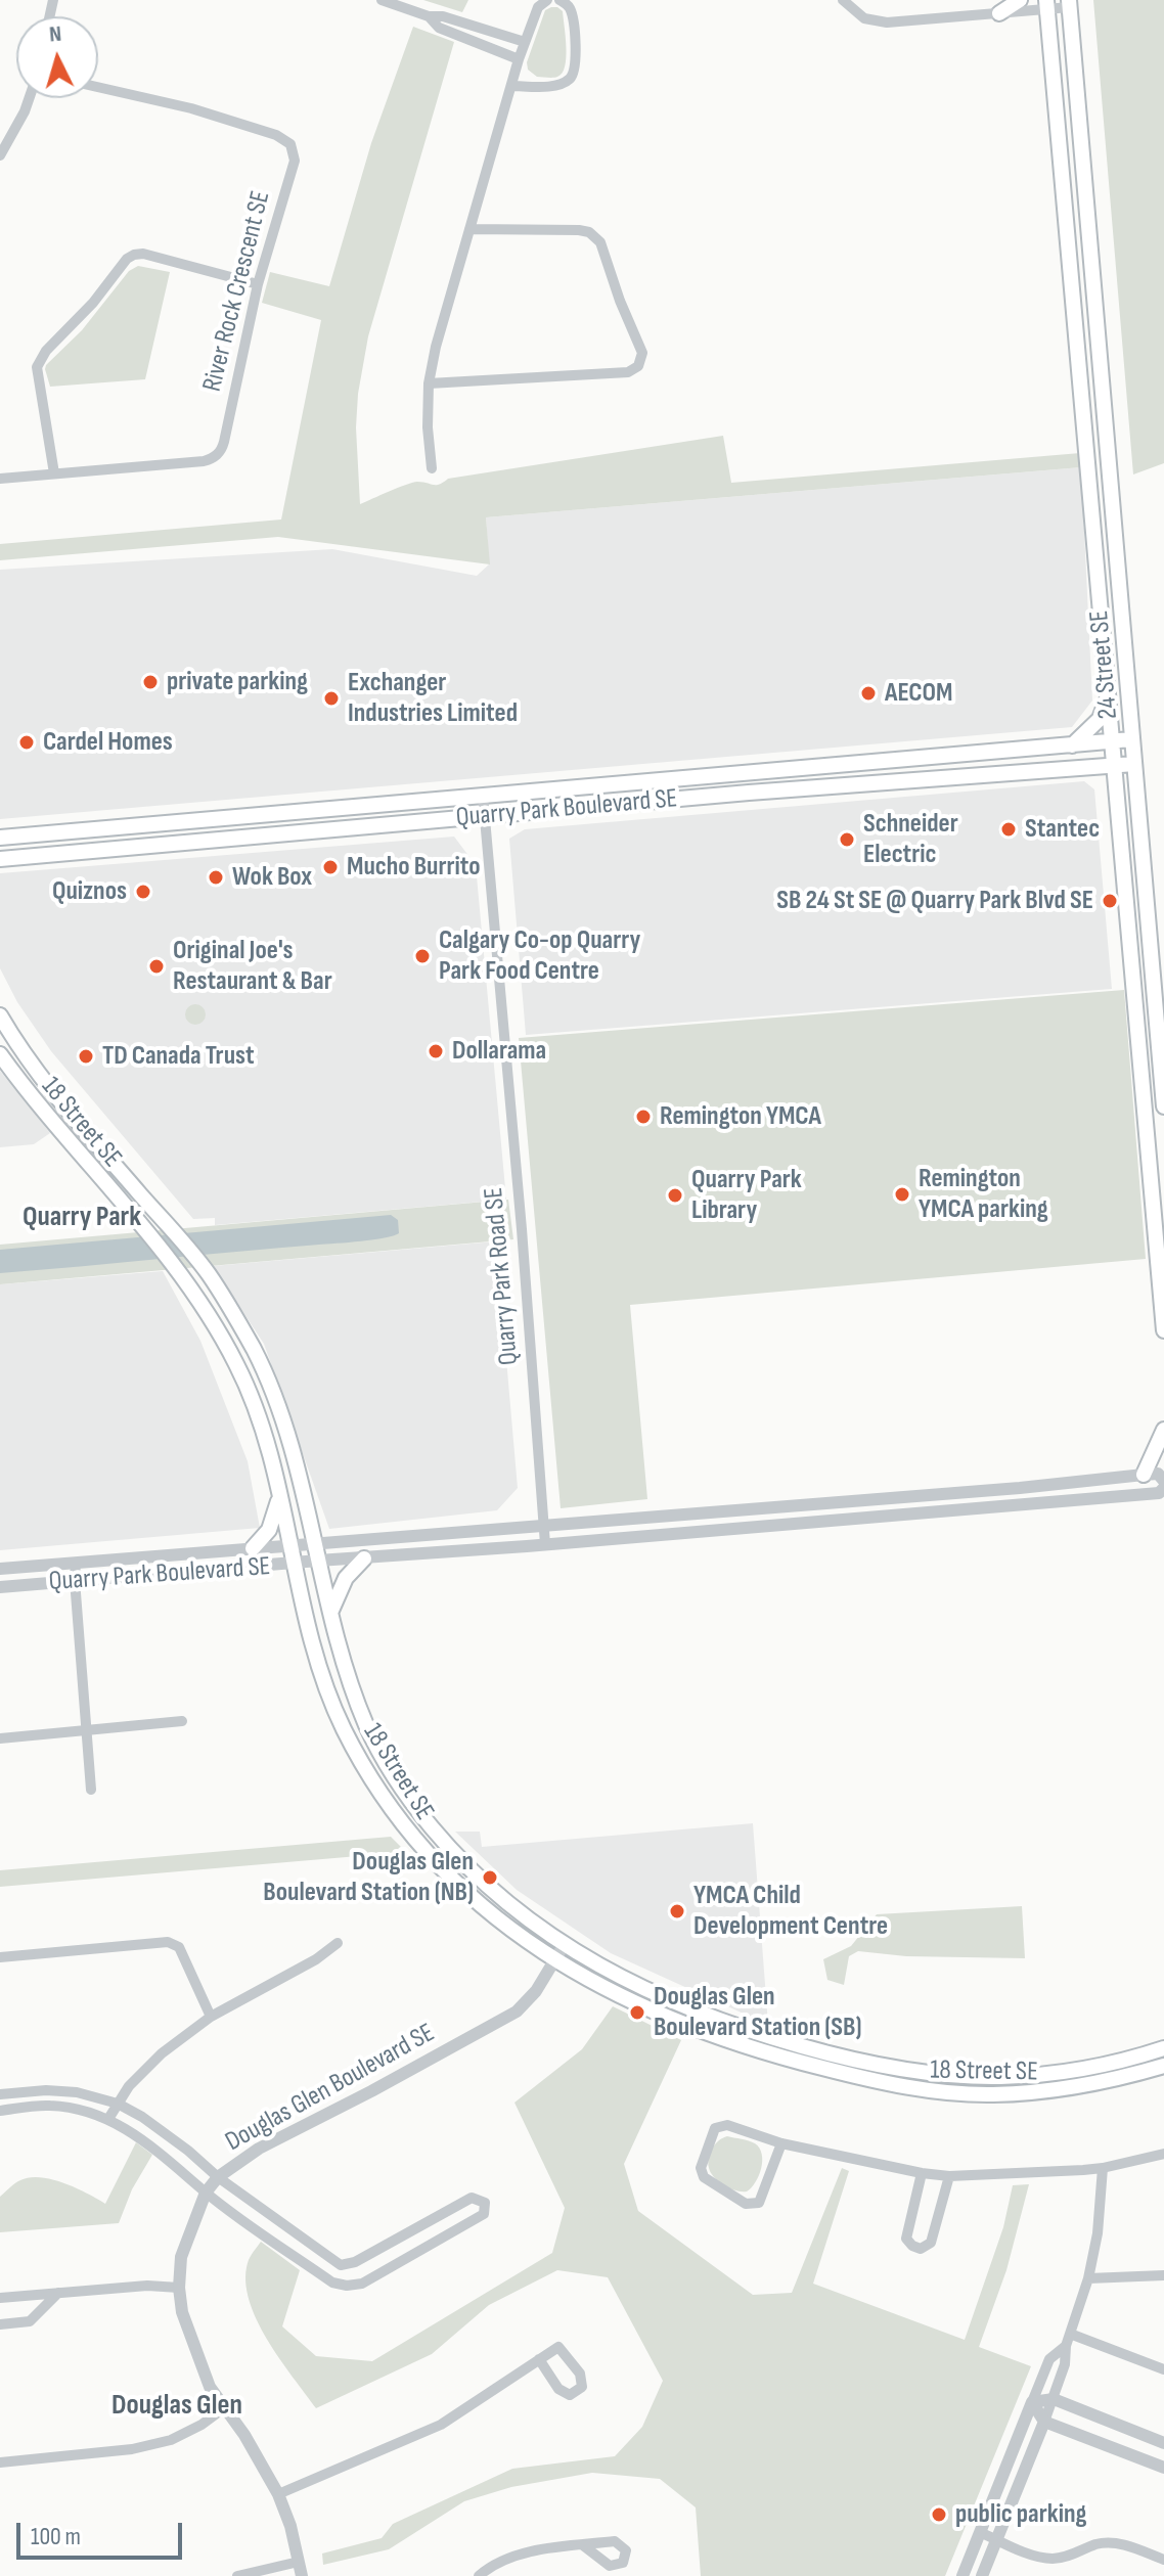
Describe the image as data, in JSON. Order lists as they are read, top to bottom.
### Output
{
  "streets": {
    "main road": ["24 Street SE", "Quarry Park Boulevard SE", "18 Street SE"],
    "street": ["River Rock Crescent SE", "Quarry Park Road SE", "Douglas Glen Boulevard SE"]
  },
  "crossings": [
    ["24 Street SE", "Quarry Park Boulevard SE"],
    ["Quarry Park Boulevard SE", "18 Street SE"],
    ["Quarry Park Boulevard SE", "Quarry Park Road SE"],
    ["18 Street SE", "Douglas Glen Boulevard SE"]
  ],
  "districts": ["Quarry Park", "Douglas Glen"],
  "places": [
    "private parking",
    "AECOM",
    "Exchanger Industries Limited",
    "Cardel Homes",
    "Stantec",
    "Schneider Electric",
    "Mucho Burrito",
    "Wok Box",
    "Quiznos",
    "SB 24 St SE @ Quarry Park Blvd SE",
    "Calgary Co-op Quarry Park Food Centre",
    "Original Joe's Restaurant & Bar",
    "Dollarama",
    "TD Canada Trust",
    "Remington YMCA",
    "Remington YMCA parking",
    "Quarry Park Library",
    "Douglas Glen Boulevard Station (NB)",
    "YMCA Child Development Centre",
    "Douglas Glen Boulevard Station (SB)",
    "public parking"
  ],
  "scale_bar": "100 m",
  "north": "top"
}
